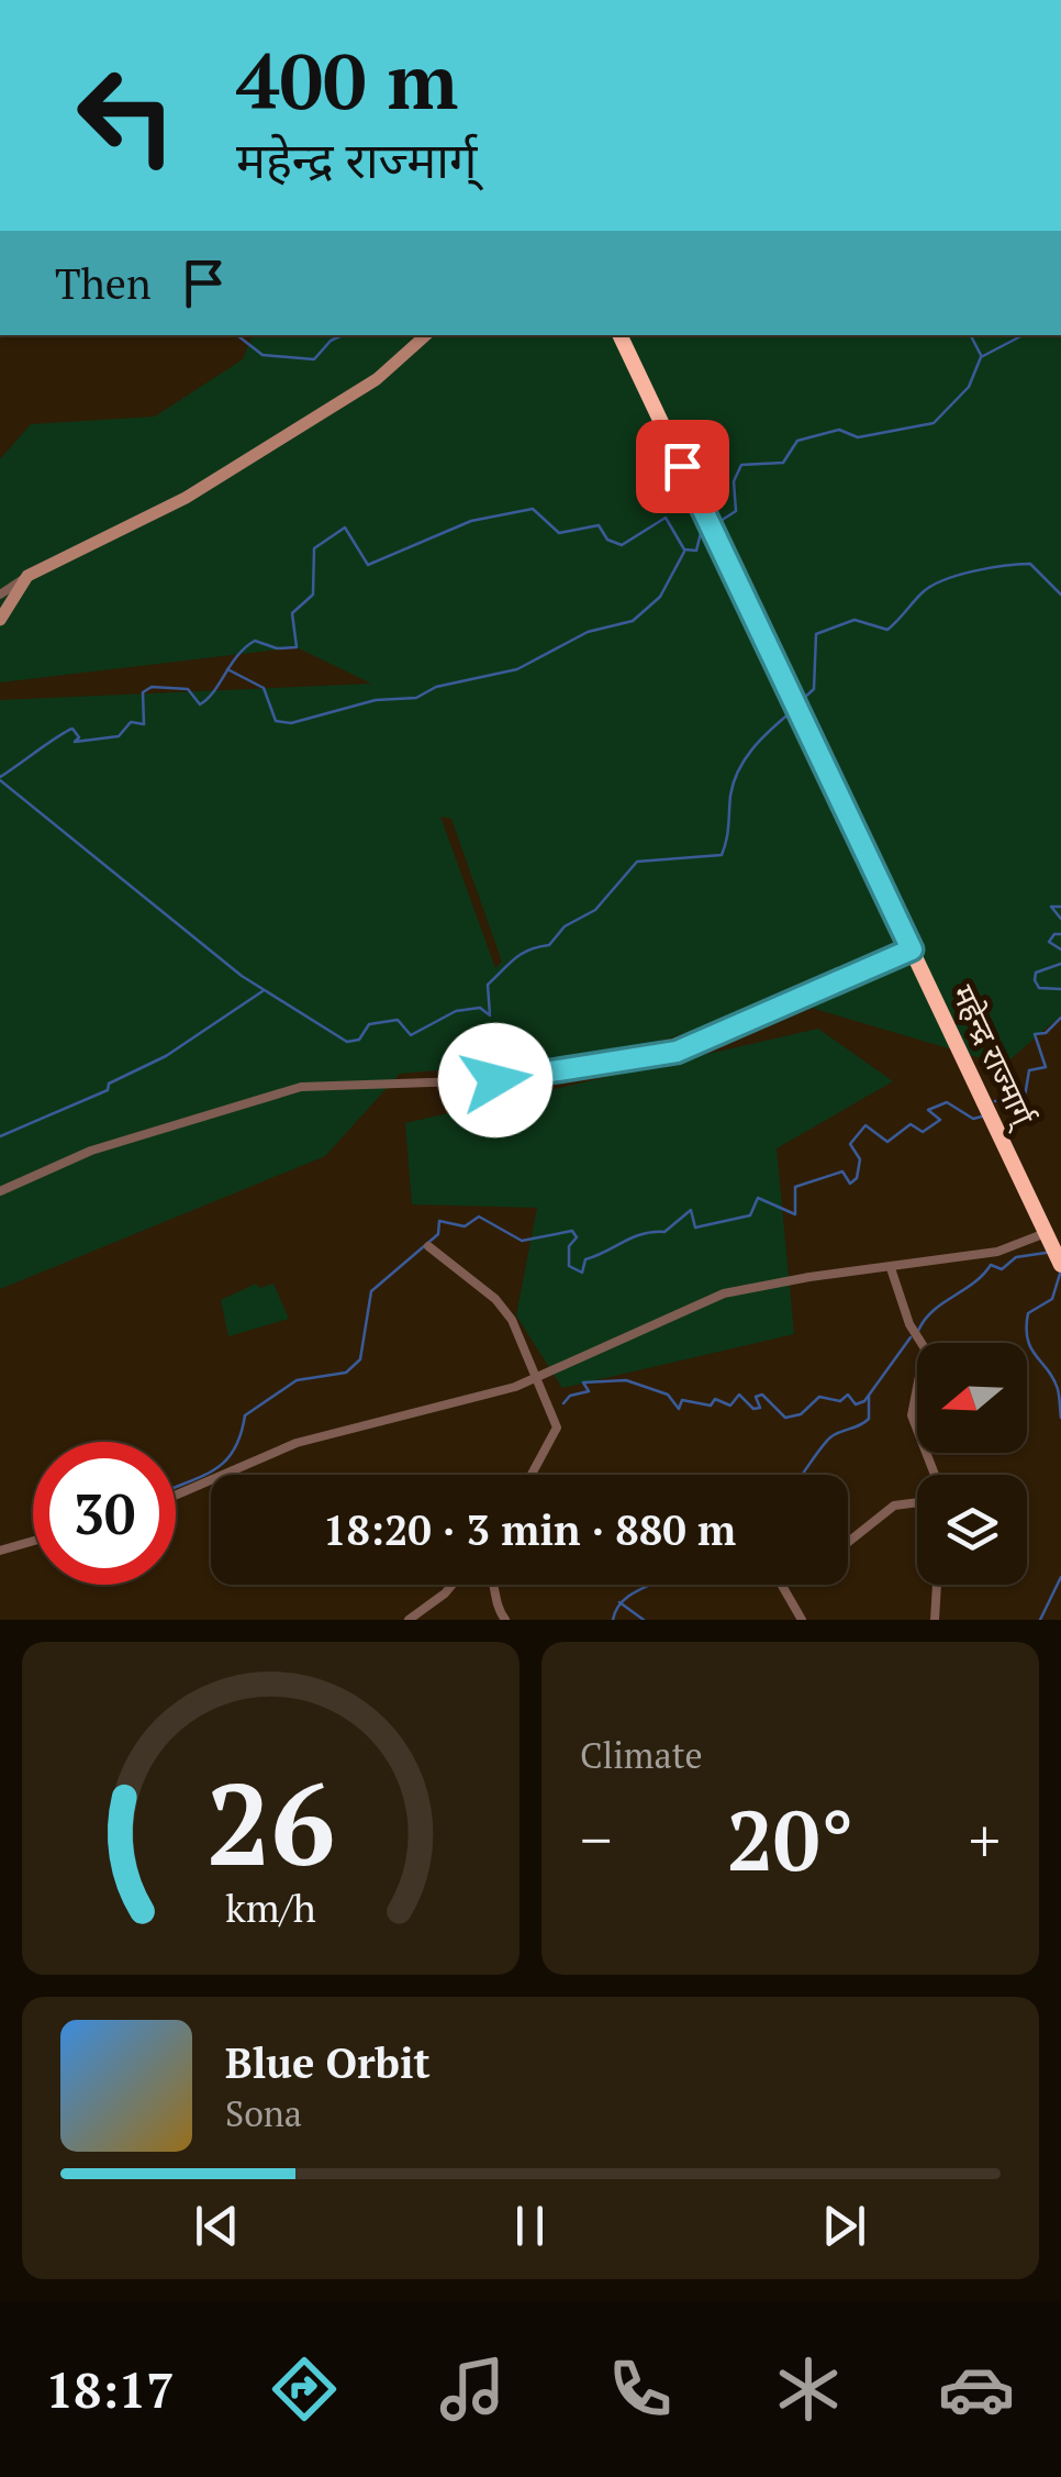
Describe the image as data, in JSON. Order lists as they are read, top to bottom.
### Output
{
  "streets": {
    "highway": ["महेन्द्र राज्मार्ग्"]
  },
  "north": "left",
  "page": {
    "turn": ["400 m", "महेन्द्र राज्मार्ग्"],
    "then": "Then",
    "limit": "30",
    "trip": "18:20 · 3 min · 880 m",
    "tile": "Climate",
    "heat": ["−", "20°", "+"],
    "song": ["Blue Orbit", "Sona"],
    "tabs": "18:17",
    "gauge": ["26", "km/h"]
  }
}
